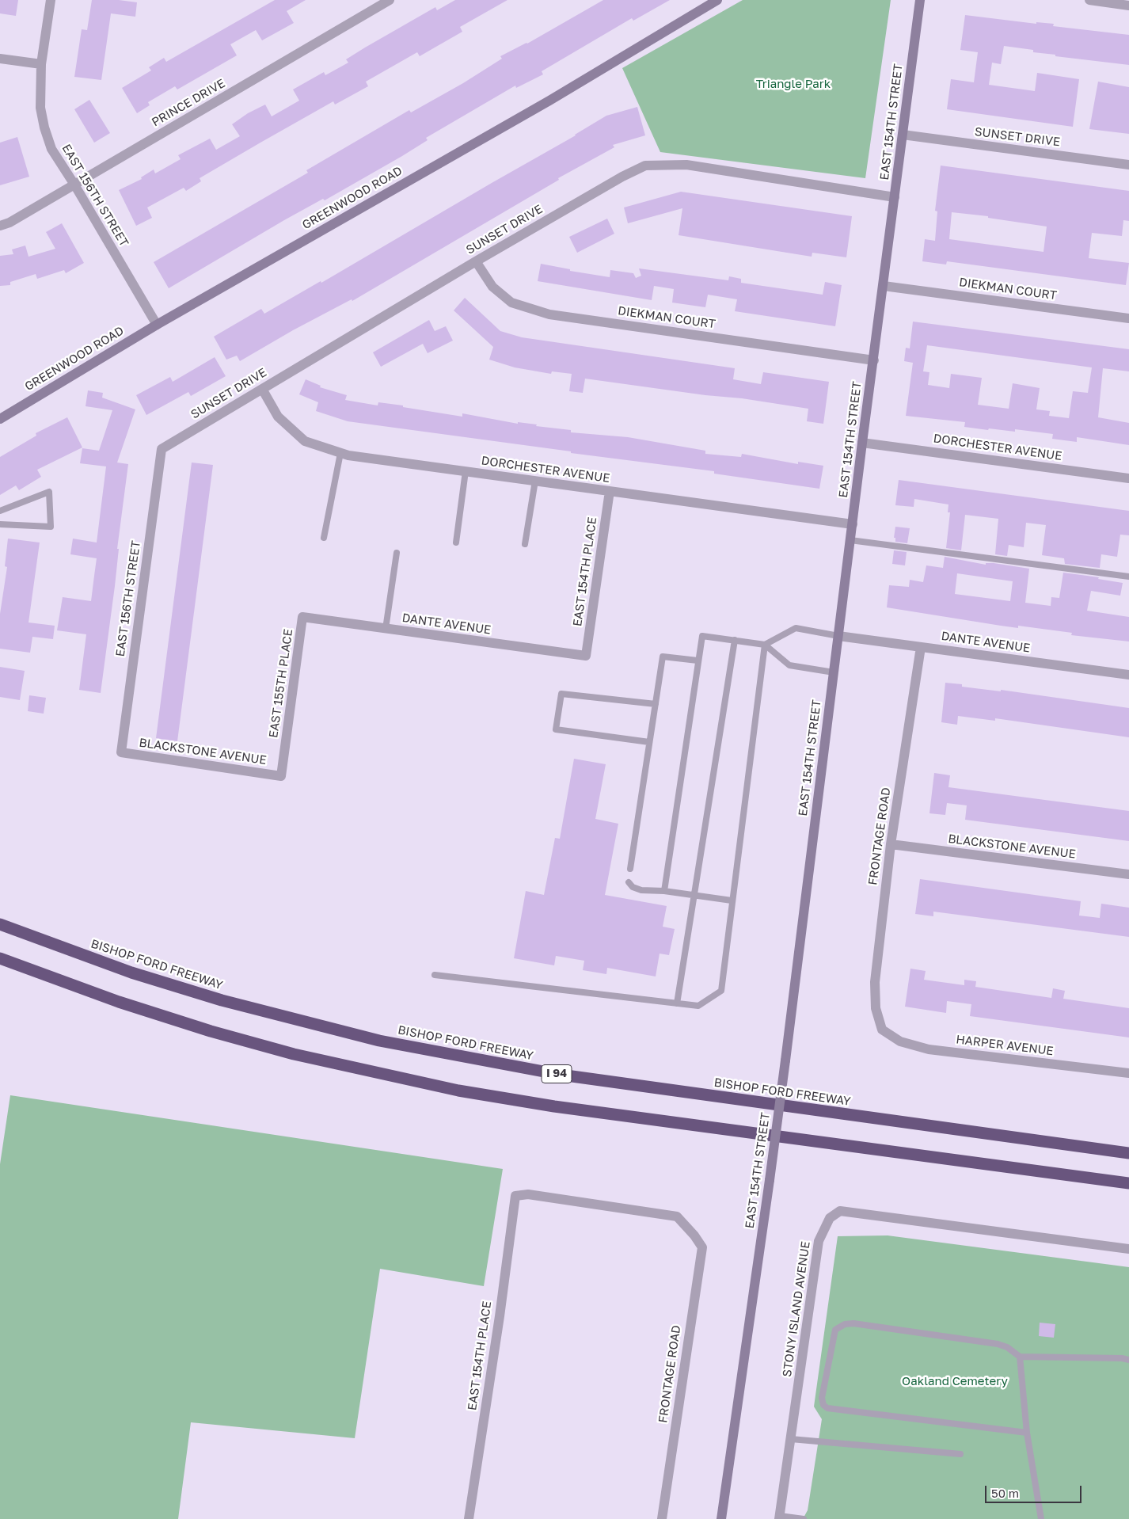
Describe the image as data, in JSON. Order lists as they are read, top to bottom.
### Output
{
  "streets": {
    "highway": ["BISHOP FORD FREEWAY", "I 94"],
    "street": [
      "PRINCE DRIVE",
      "EAST 154TH STREET",
      "SUNSET DRIVE",
      "EAST 156TH STREET",
      "GREENWOOD ROAD",
      "DIEKMAN COURT",
      "DORCHESTER AVENUE",
      "EAST 154TH PLACE",
      "DANTE AVENUE",
      "EAST 155TH PLACE",
      "BLACKSTONE AVENUE",
      "FRONTAGE ROAD",
      "HARPER AVENUE",
      "STONY ISLAND AVENUE"
    ]
  },
  "crossings": [
    ["PRINCE DRIVE", "EAST 156TH STREET"],
    ["EAST 154TH STREET", "SUNSET DRIVE"],
    ["EAST 154TH STREET", "DIEKMAN COURT"],
    ["EAST 154TH STREET", "DORCHESTER AVENUE"],
    ["EAST 154TH STREET", "DANTE AVENUE"],
    ["SUNSET DRIVE", "EAST 156TH STREET"],
    ["SUNSET DRIVE", "DIEKMAN COURT"],
    ["SUNSET DRIVE", "DORCHESTER AVENUE"],
    ["EAST 156TH STREET", "GREENWOOD ROAD"],
    ["EAST 156TH STREET", "BLACKSTONE AVENUE"],
    ["DORCHESTER AVENUE", "EAST 154TH PLACE"],
    ["EAST 154TH PLACE", "DANTE AVENUE"],
    ["EAST 154TH PLACE", "FRONTAGE ROAD"],
    ["DANTE AVENUE", "EAST 155TH PLACE"],
    ["DANTE AVENUE", "FRONTAGE ROAD"],
    ["EAST 155TH PLACE", "BLACKSTONE AVENUE"],
    ["BLACKSTONE AVENUE", "FRONTAGE ROAD"],
    ["FRONTAGE ROAD", "HARPER AVENUE"]
  ],
  "parks": ["Triangle Park", "Oakland Cemetery"],
  "scale_bar": "50 m"
}
